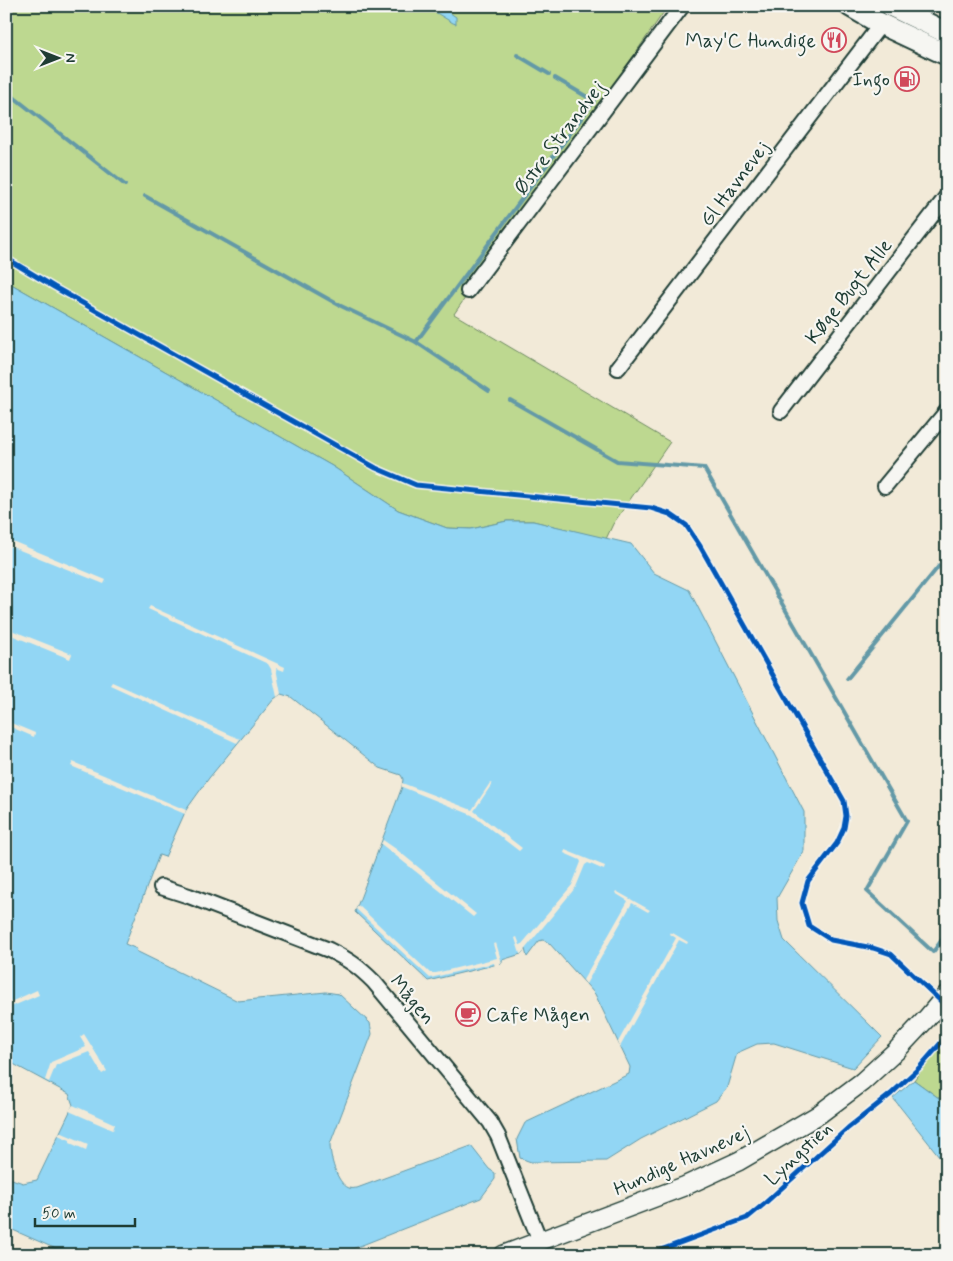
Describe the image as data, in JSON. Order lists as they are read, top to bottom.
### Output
{
  "streets": {
    "street": [
      "Østre Strandvej",
      "Gl Havnevej",
      "Køge Bugt Alle",
      "Mågen",
      "Hundige Havnevej"
    ],
    "cycle path": ["Lyngstien"]
  },
  "crossings": [
    ["Mågen", "Hundige Havnevej"]
  ],
  "places": {
    "restaurant": ["May'C Hundige"],
    "fuel station": ["Ingo"],
    "cafe": ["Cafe Mågen"]
  },
  "scale_bar": "50 m",
  "north": "right"
}
